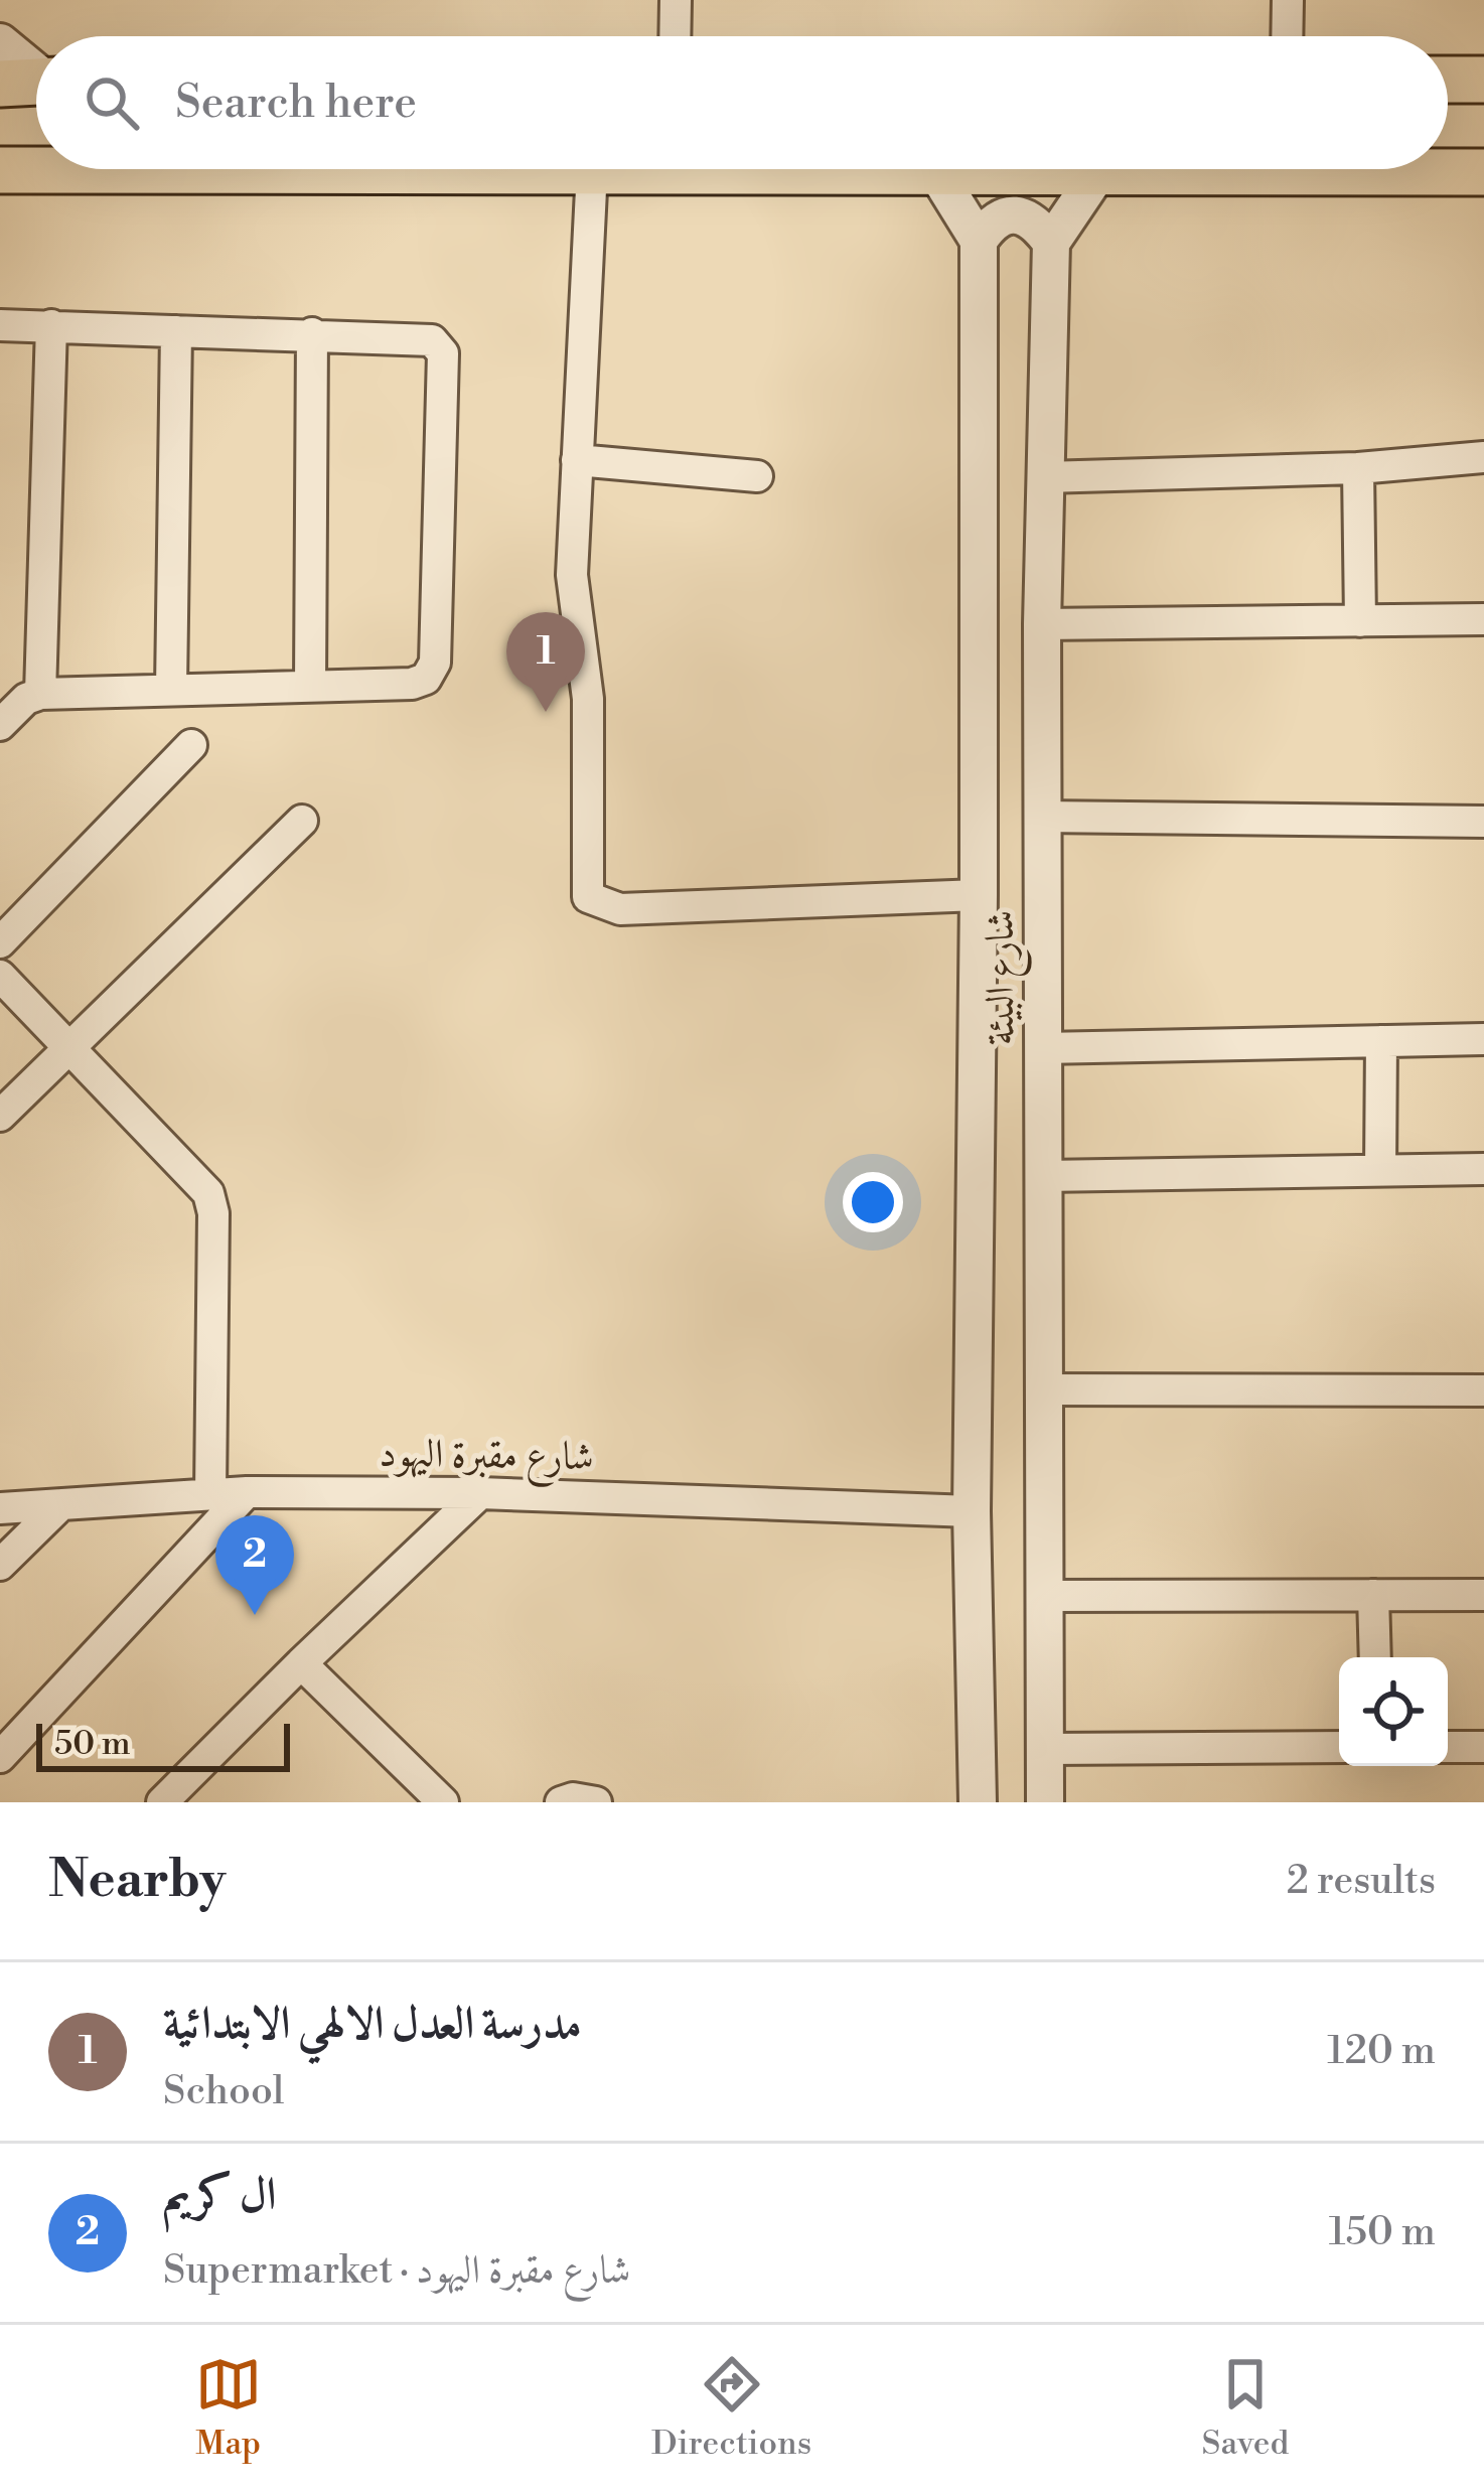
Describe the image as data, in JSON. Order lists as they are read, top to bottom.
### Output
{
  "streets": {
    "street": ["شارع البيئة", "شارع مقبرة اليهود"]
  },
  "crossings": [
    ["شارع البيئة", "شارع مقبرة اليهود"]
  ],
  "scale_bar": "50 m",
  "page": {
    "search": "Search here",
    "pins": ["1", "2"],
    "scale": "50 m",
    "heading": ["Nearby", "2 results"],
    "list": [
      {
        "mark": "1",
        "name": "مدرسة العدل الالهي الابتدائية",
        "note": "School",
        "value": "120 m"
      },
      {
        "mark": "2",
        "name": "ال كريم",
        "note": "Supermarket · شارع مقبرة اليهود",
        "value": "150 m"
      }
    ],
    "nav": ["Map", "Directions", "Saved"]
  }
}
